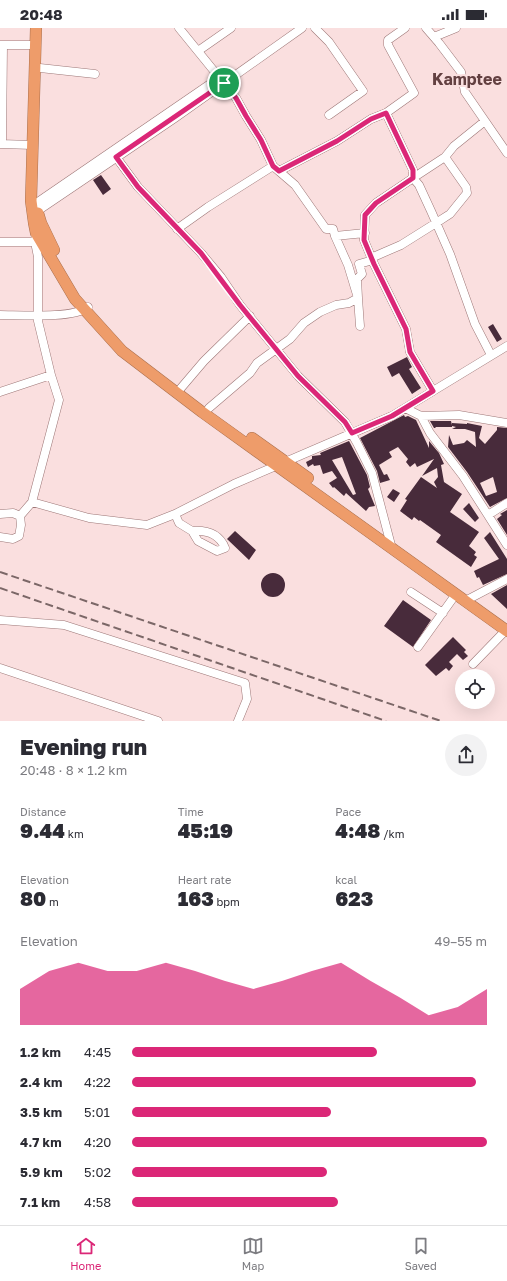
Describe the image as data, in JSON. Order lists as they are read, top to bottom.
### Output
{
  "districts": ["Kamptee"],
  "page": {
    "status": "20:48",
    "heading": ["Evening run", "20:48 · 8 × 1.2 km"],
    "stats": [
      ["Distance", "9.44 km"],
      ["Time", "45:19"],
      ["Pace", "4:48 /km"],
      ["Elevation", "80 m"],
      ["Heart rate", "163 bpm"],
      ["kcal", "623"]
    ],
    "chart": ["Elevation", "49–55 m"],
    "list": [
      {
        "name": "1.2 km",
        "note": "4:45"
      },
      {
        "name": "2.4 km",
        "note": "4:22"
      },
      {
        "name": "3.5 km",
        "note": "5:01"
      },
      {
        "name": "4.7 km",
        "note": "4:20"
      },
      {
        "name": "5.9 km",
        "note": "5:02"
      },
      {
        "name": "7.1 km",
        "note": "4:58"
      }
    ],
    "tabs": ["Home", "Map", "Saved"]
  }
}
